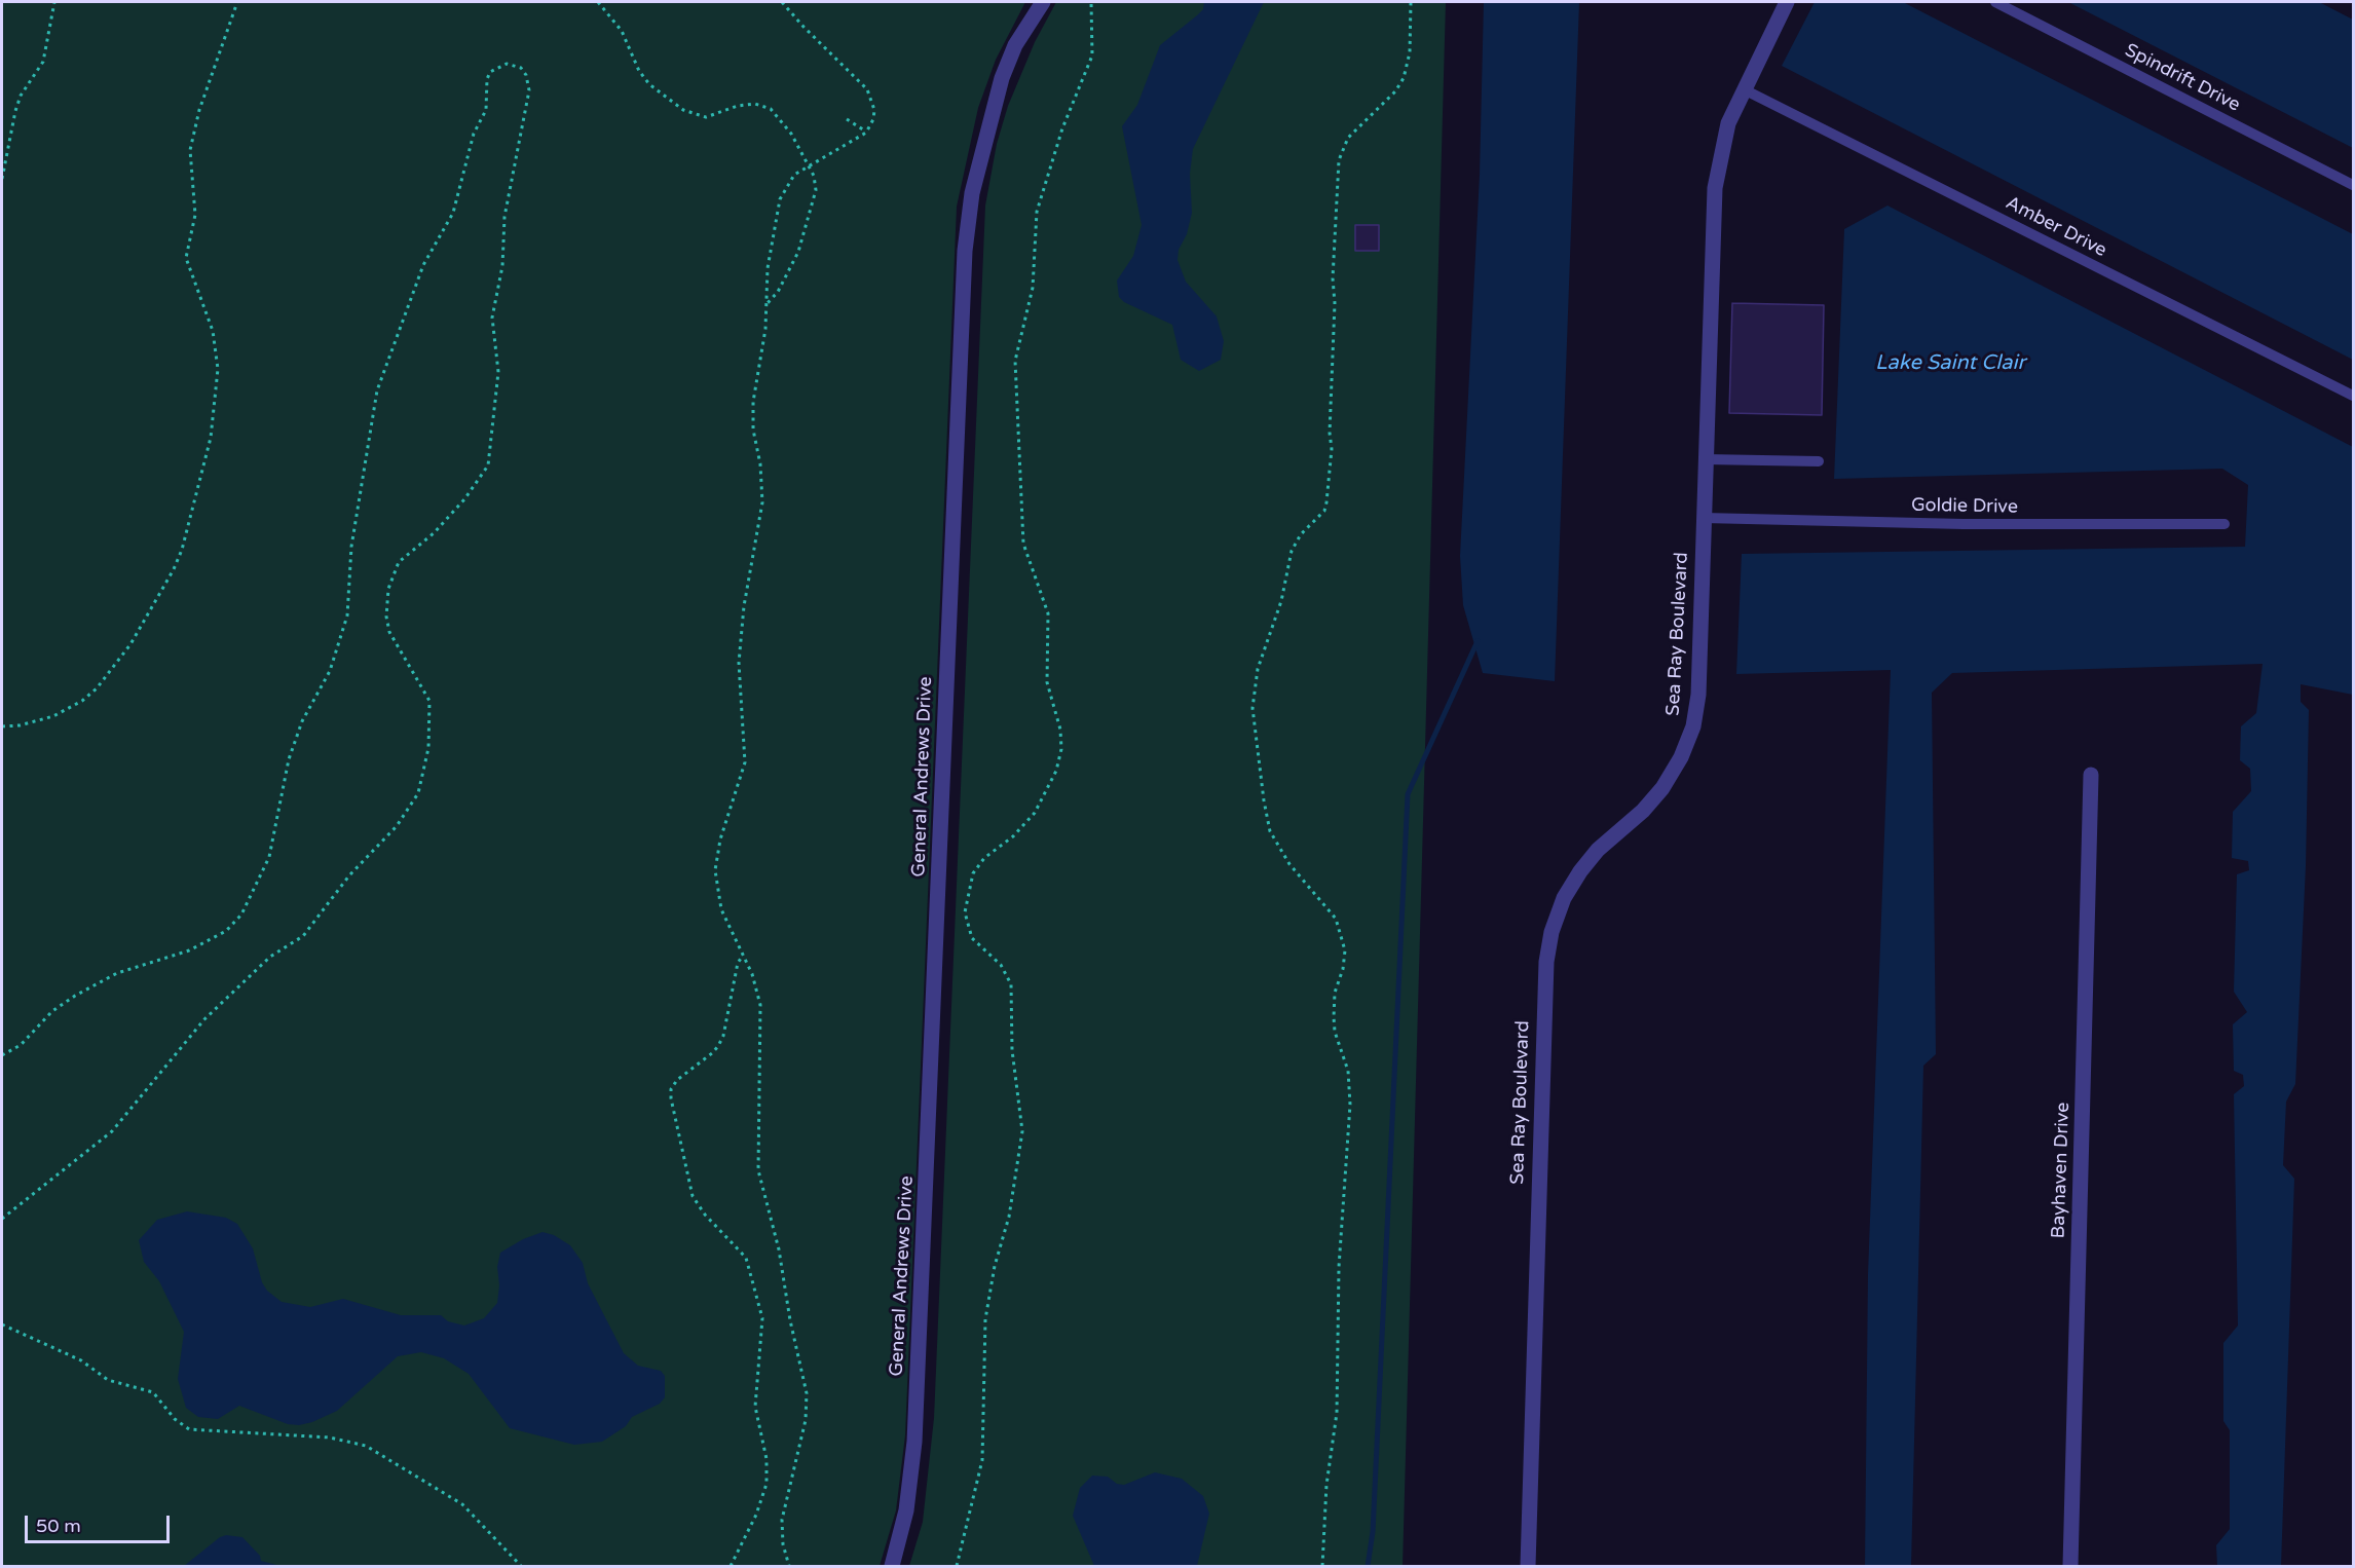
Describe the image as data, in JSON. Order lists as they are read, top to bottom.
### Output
{
  "streets": {
    "street": ["Sea Ray Boulevard", "General Andrews Drive", "Bayhaven Drive"],
    "lane": ["Spindrift Drive", "Amber Drive", "Goldie Drive"]
  },
  "crossings": [
    ["Amber Drive", "Sea Ray Boulevard"],
    ["Goldie Drive", "Sea Ray Boulevard"]
  ],
  "water": ["Lake Saint Clair"],
  "scale_bar": "50 m"
}
